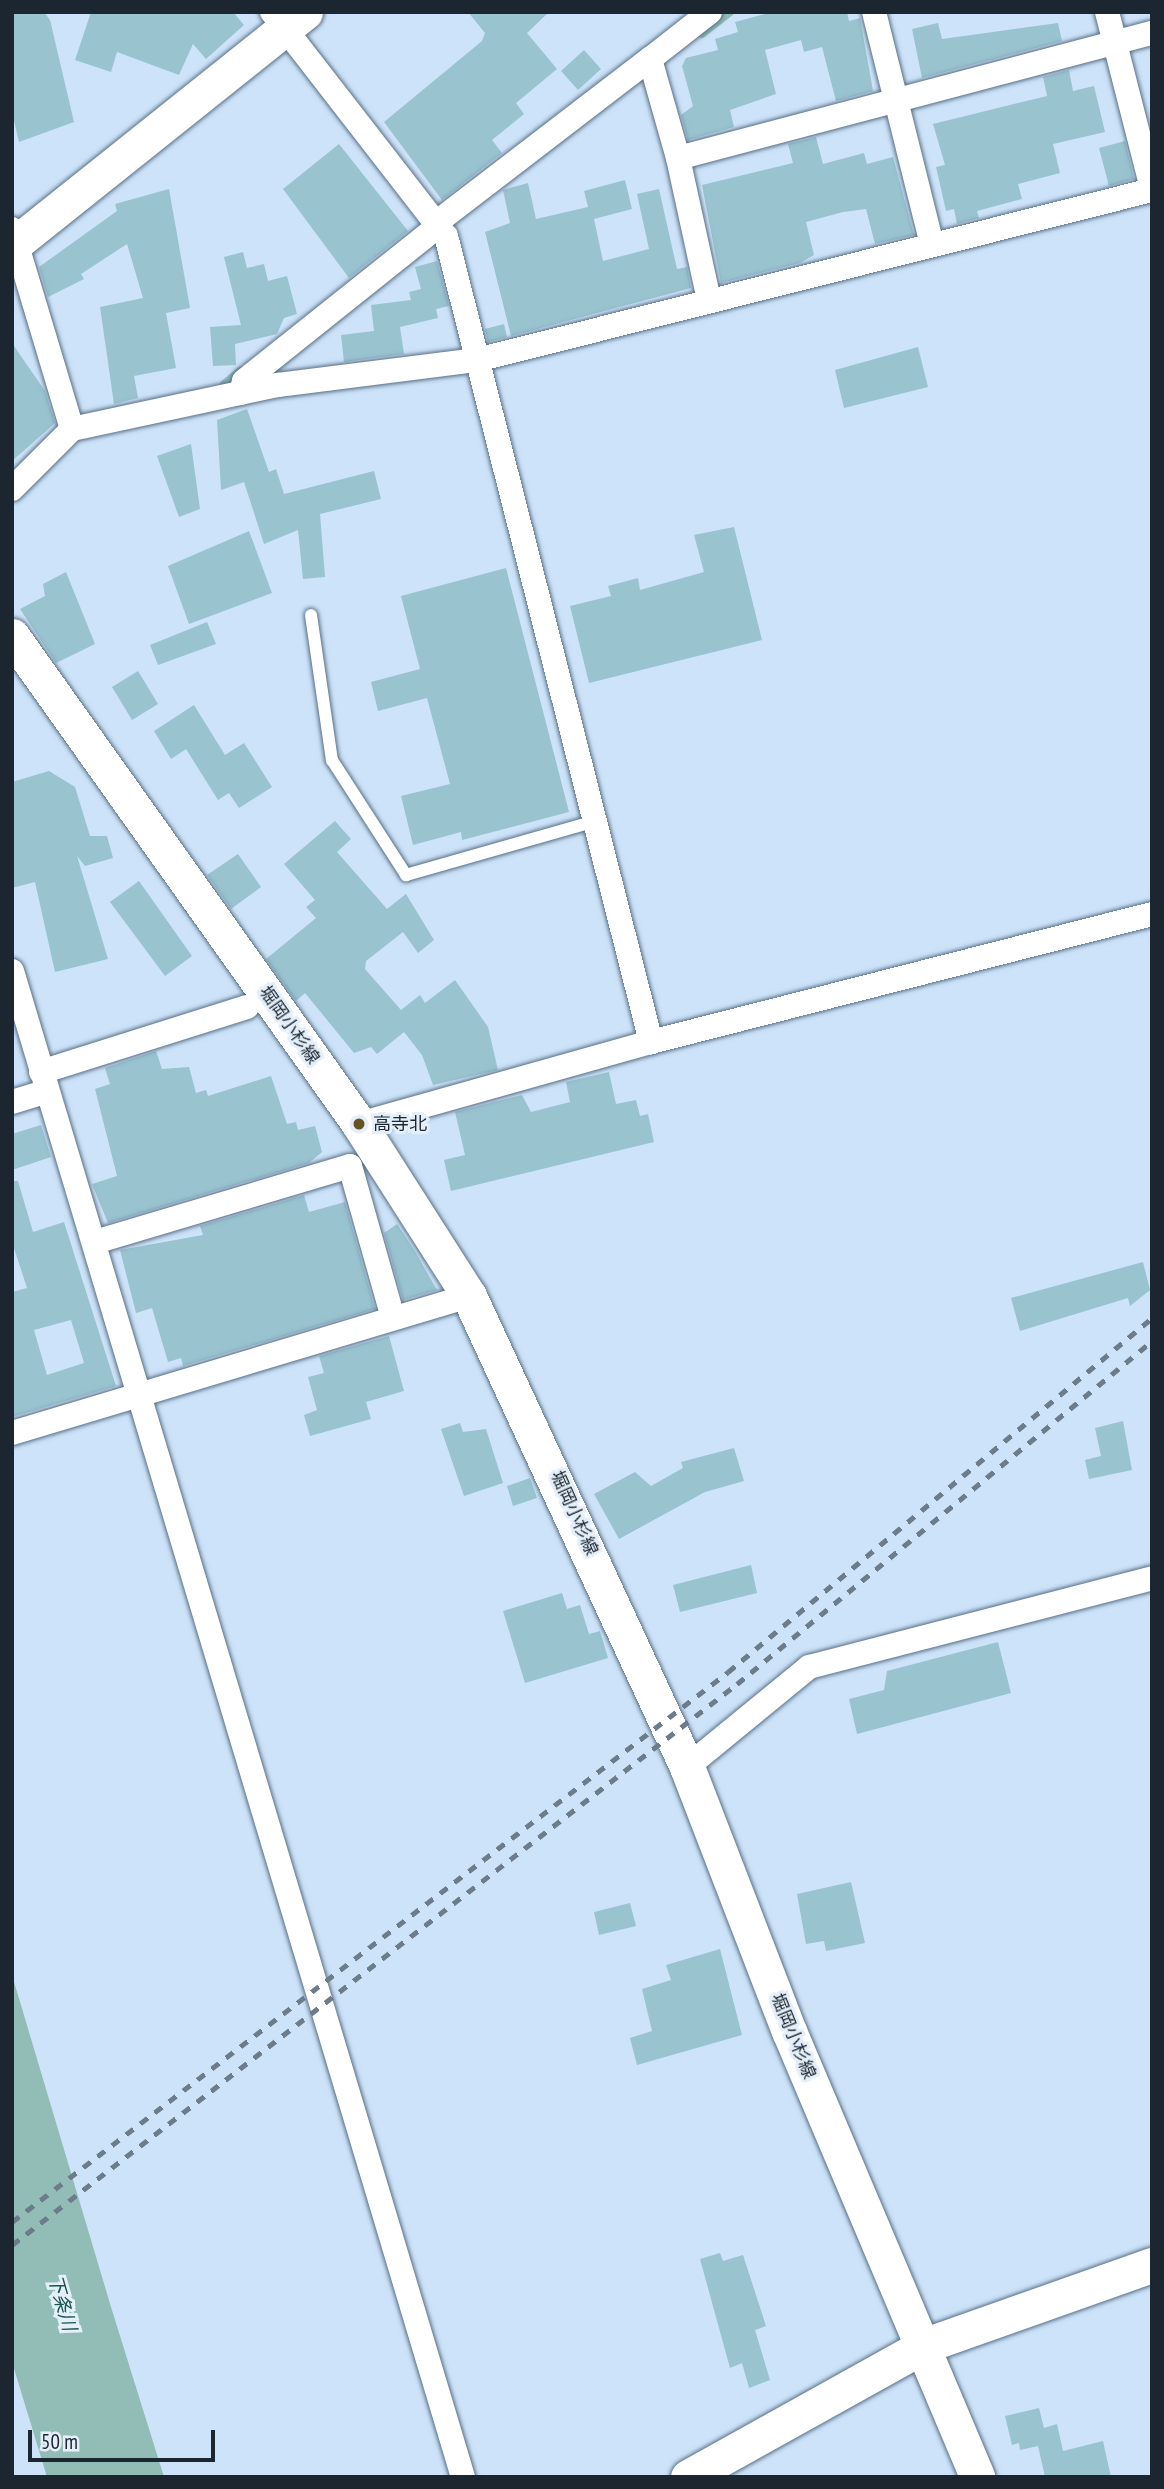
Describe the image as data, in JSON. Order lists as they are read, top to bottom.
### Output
{
  "streets": {
    "main road": ["堀岡小杉線"]
  },
  "water": ["下条川"],
  "places": ["高寺北"],
  "scale_bar": "50 m"
}
